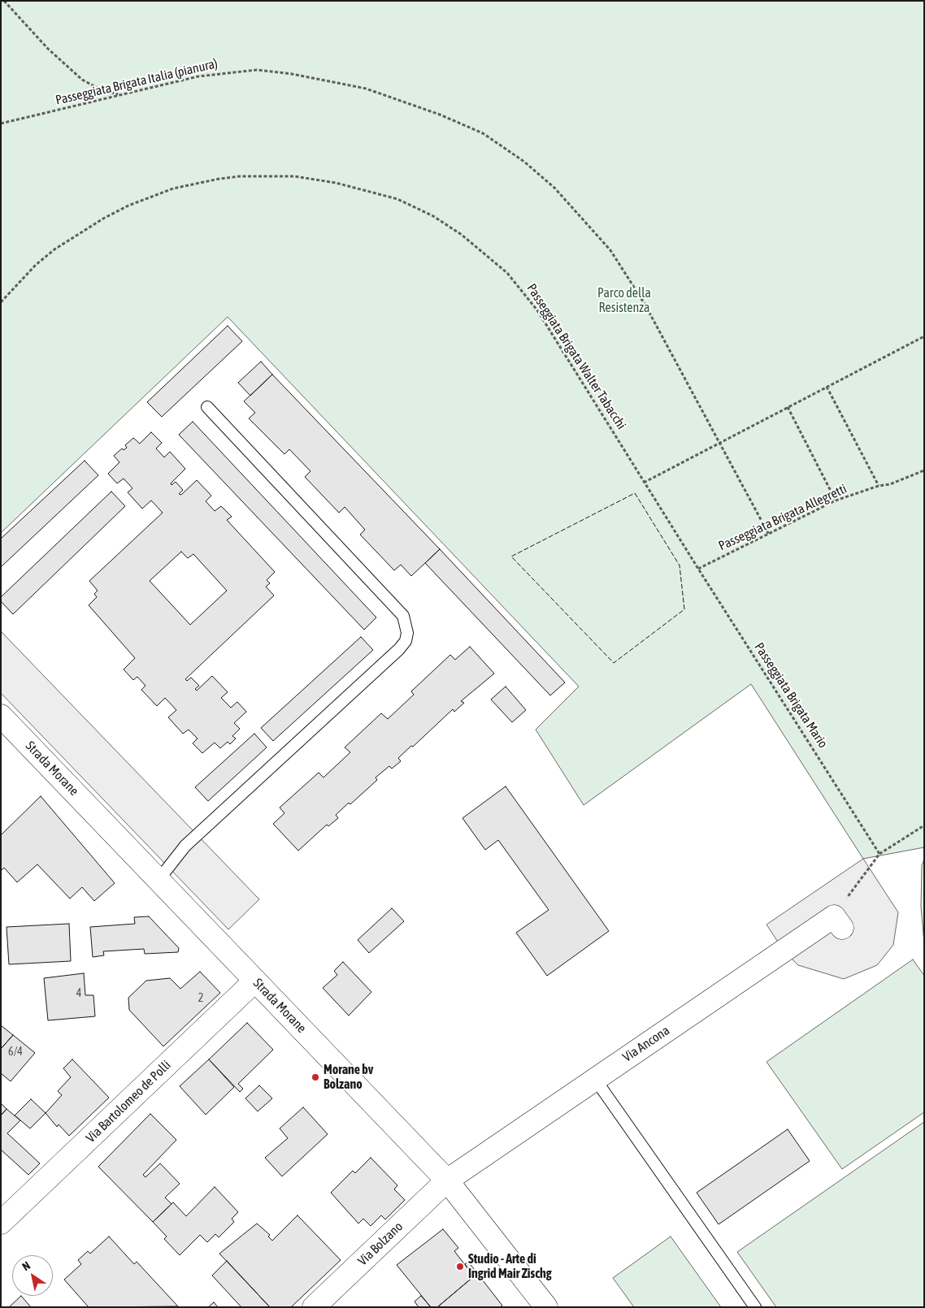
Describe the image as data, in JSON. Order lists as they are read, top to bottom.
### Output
{
  "streets": {
    "street": [
      "Strada Morane",
      "Via Ancona",
      "Via Bartolomeo de Polli",
      "Via Bolzano"
    ],
    "path": [
      "Passeggiata Brigata Italia (pianura)",
      "Passeggiata Brigata Walter Tabacchi",
      "Passeggiata Brigata Allegretti",
      "Passeggiata Brigata Mario"
    ]
  },
  "crossings": [
    ["Passeggiata Brigata Italia (pianura)", "Passeggiata Brigata Allegretti"],
    ["Passeggiata Brigata Walter Tabacchi", "Passeggiata Brigata Mario"],
    ["Passeggiata Brigata Allegretti", "Passeggiata Brigata Mario"],
    ["Strada Morane", "Via Ancona"],
    ["Strada Morane", "Via Bartolomeo de Polli"],
    ["Strada Morane", "Via Bolzano"],
    ["Via Ancona", "Via Bolzano"]
  ],
  "parks": ["Parco della Resistenza"],
  "places": ["Morane bv Bolzano", "Studio - Arte di Ingrid Mair Zischg"],
  "house_numbers": ["4", "2", "6/4"],
  "north": "top left"
}
